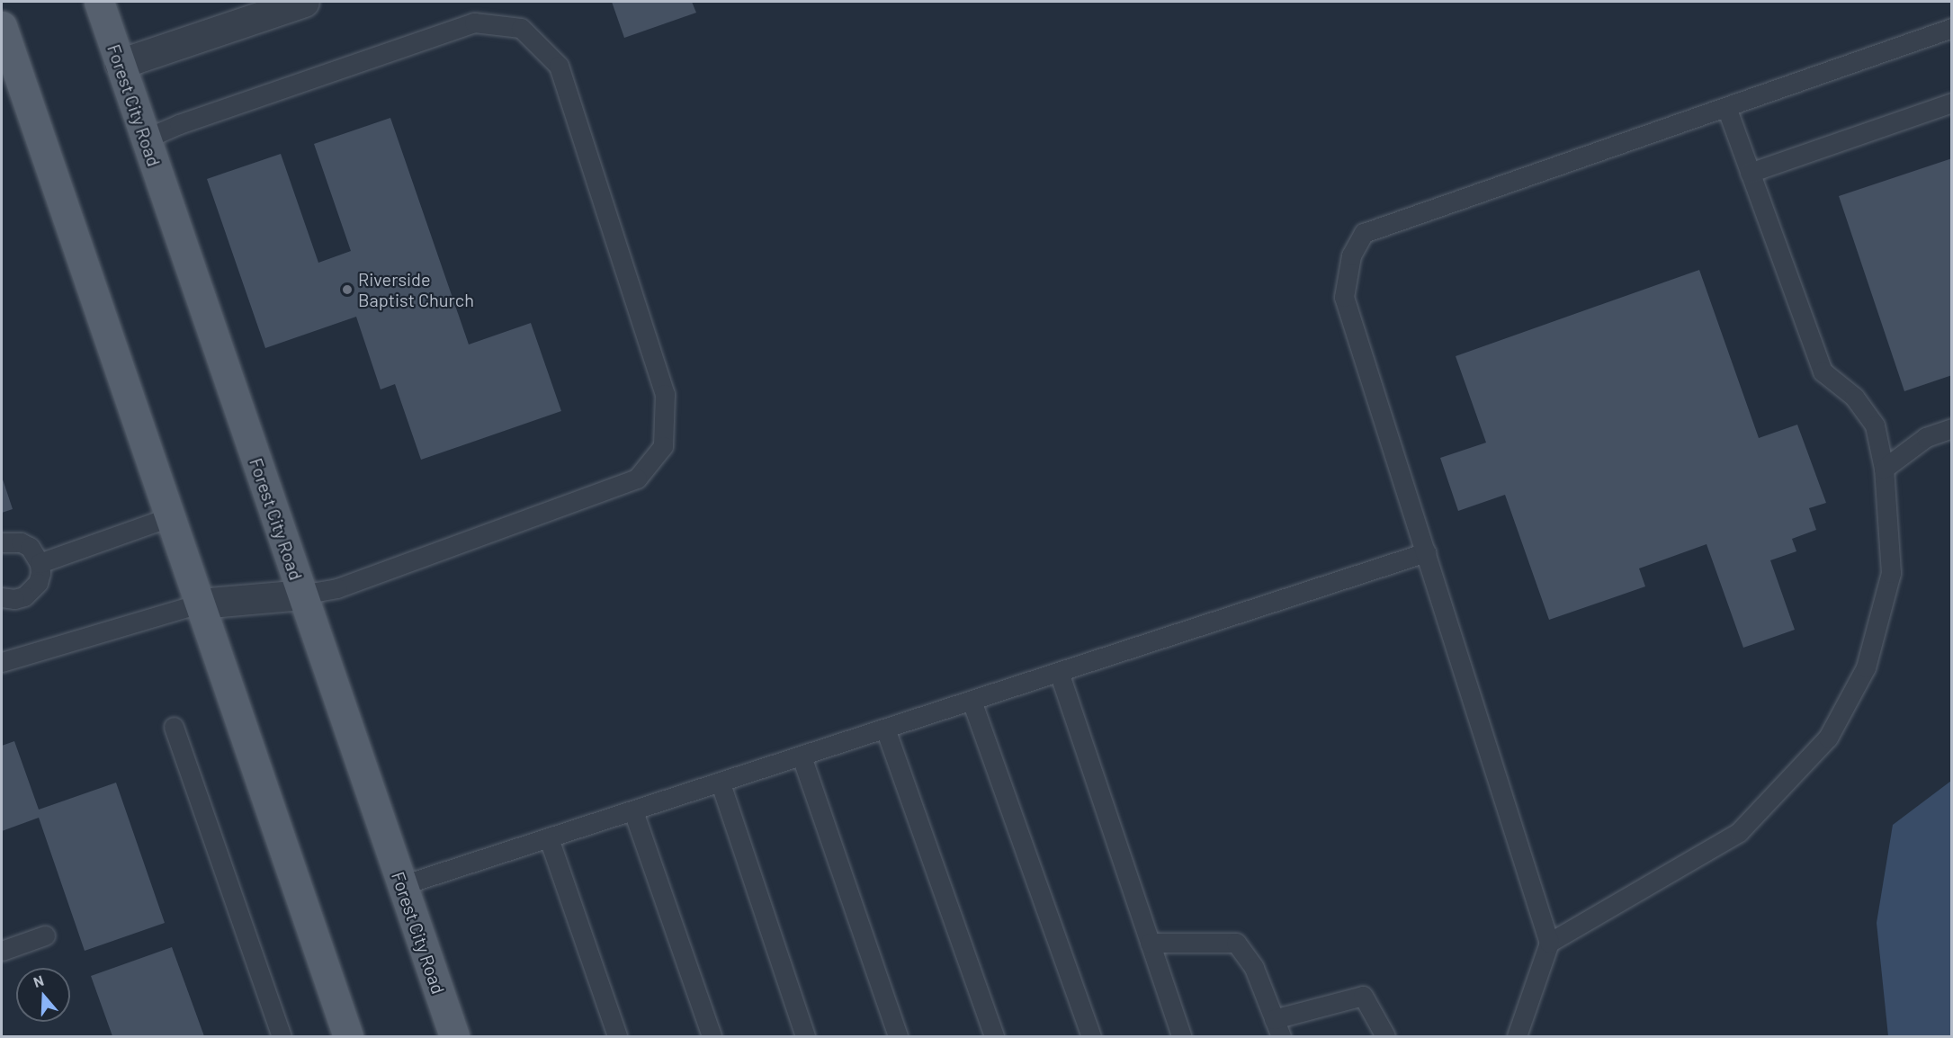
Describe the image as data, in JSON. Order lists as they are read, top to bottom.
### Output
{
  "streets": {
    "main road": ["Forest City Road"]
  },
  "places": ["Riverside Baptist Church"],
  "north": "top"
}
